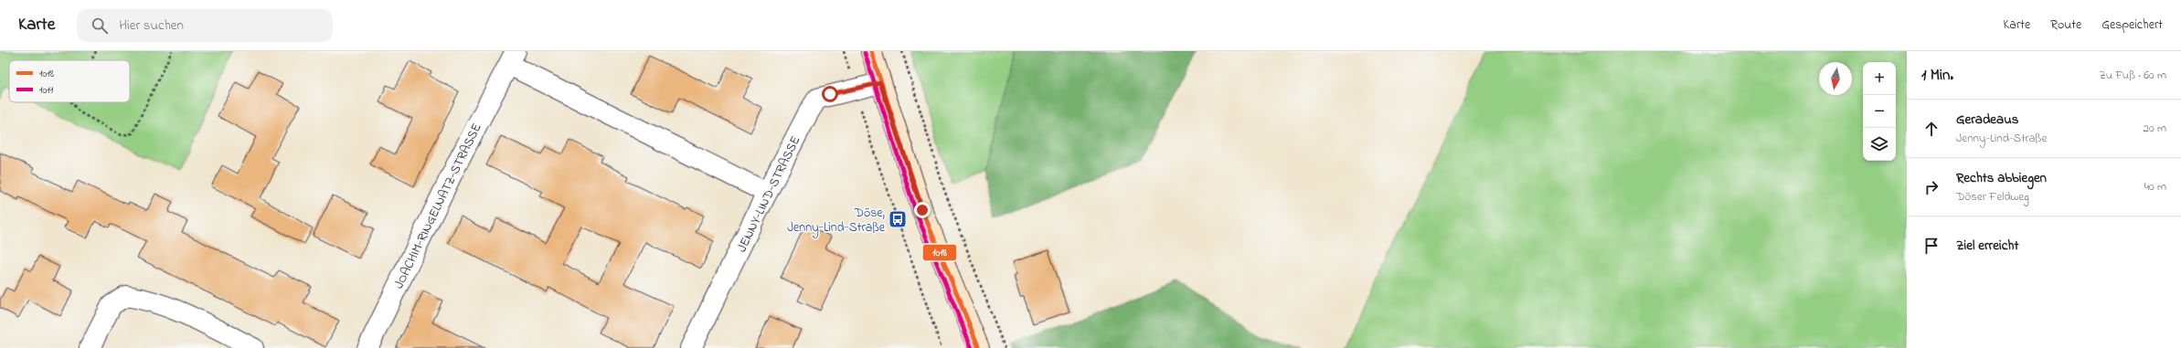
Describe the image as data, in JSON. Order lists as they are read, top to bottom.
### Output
{
  "streets": {
    "street": ["JENNY-LIND-STRASSE", "JOACHIM-RINGELNATZ-STRASSE"]
  },
  "crossings": [
    ["JENNY-LIND-STRASSE", "JOACHIM-RINGELNATZ-STRASSE"]
  ],
  "places": {
    "bus stop": ["Döse, Jenny-Lind-Straße"]
  },
  "lines": ["transit line 1018", "transit line 1011"],
  "legend": ["1018", "1011"],
  "north": "bottom",
  "page": {
    "header": "Karte",
    "search": "Hier suchen",
    "nav": ["Karte", "Route", "Gespeichert"],
    "heading": ["1 Min.", "Zu Fuß · 60 m"],
    "map_buttons": ["+", "−"],
    "list": [
      ["Geradeaus", "Jenny-Lind-Straße", "20 m"],
      ["Rechts abbiegen", "Döser Feldweg", "40 m"],
      "Ziel erreicht"
    ]
  }
}
